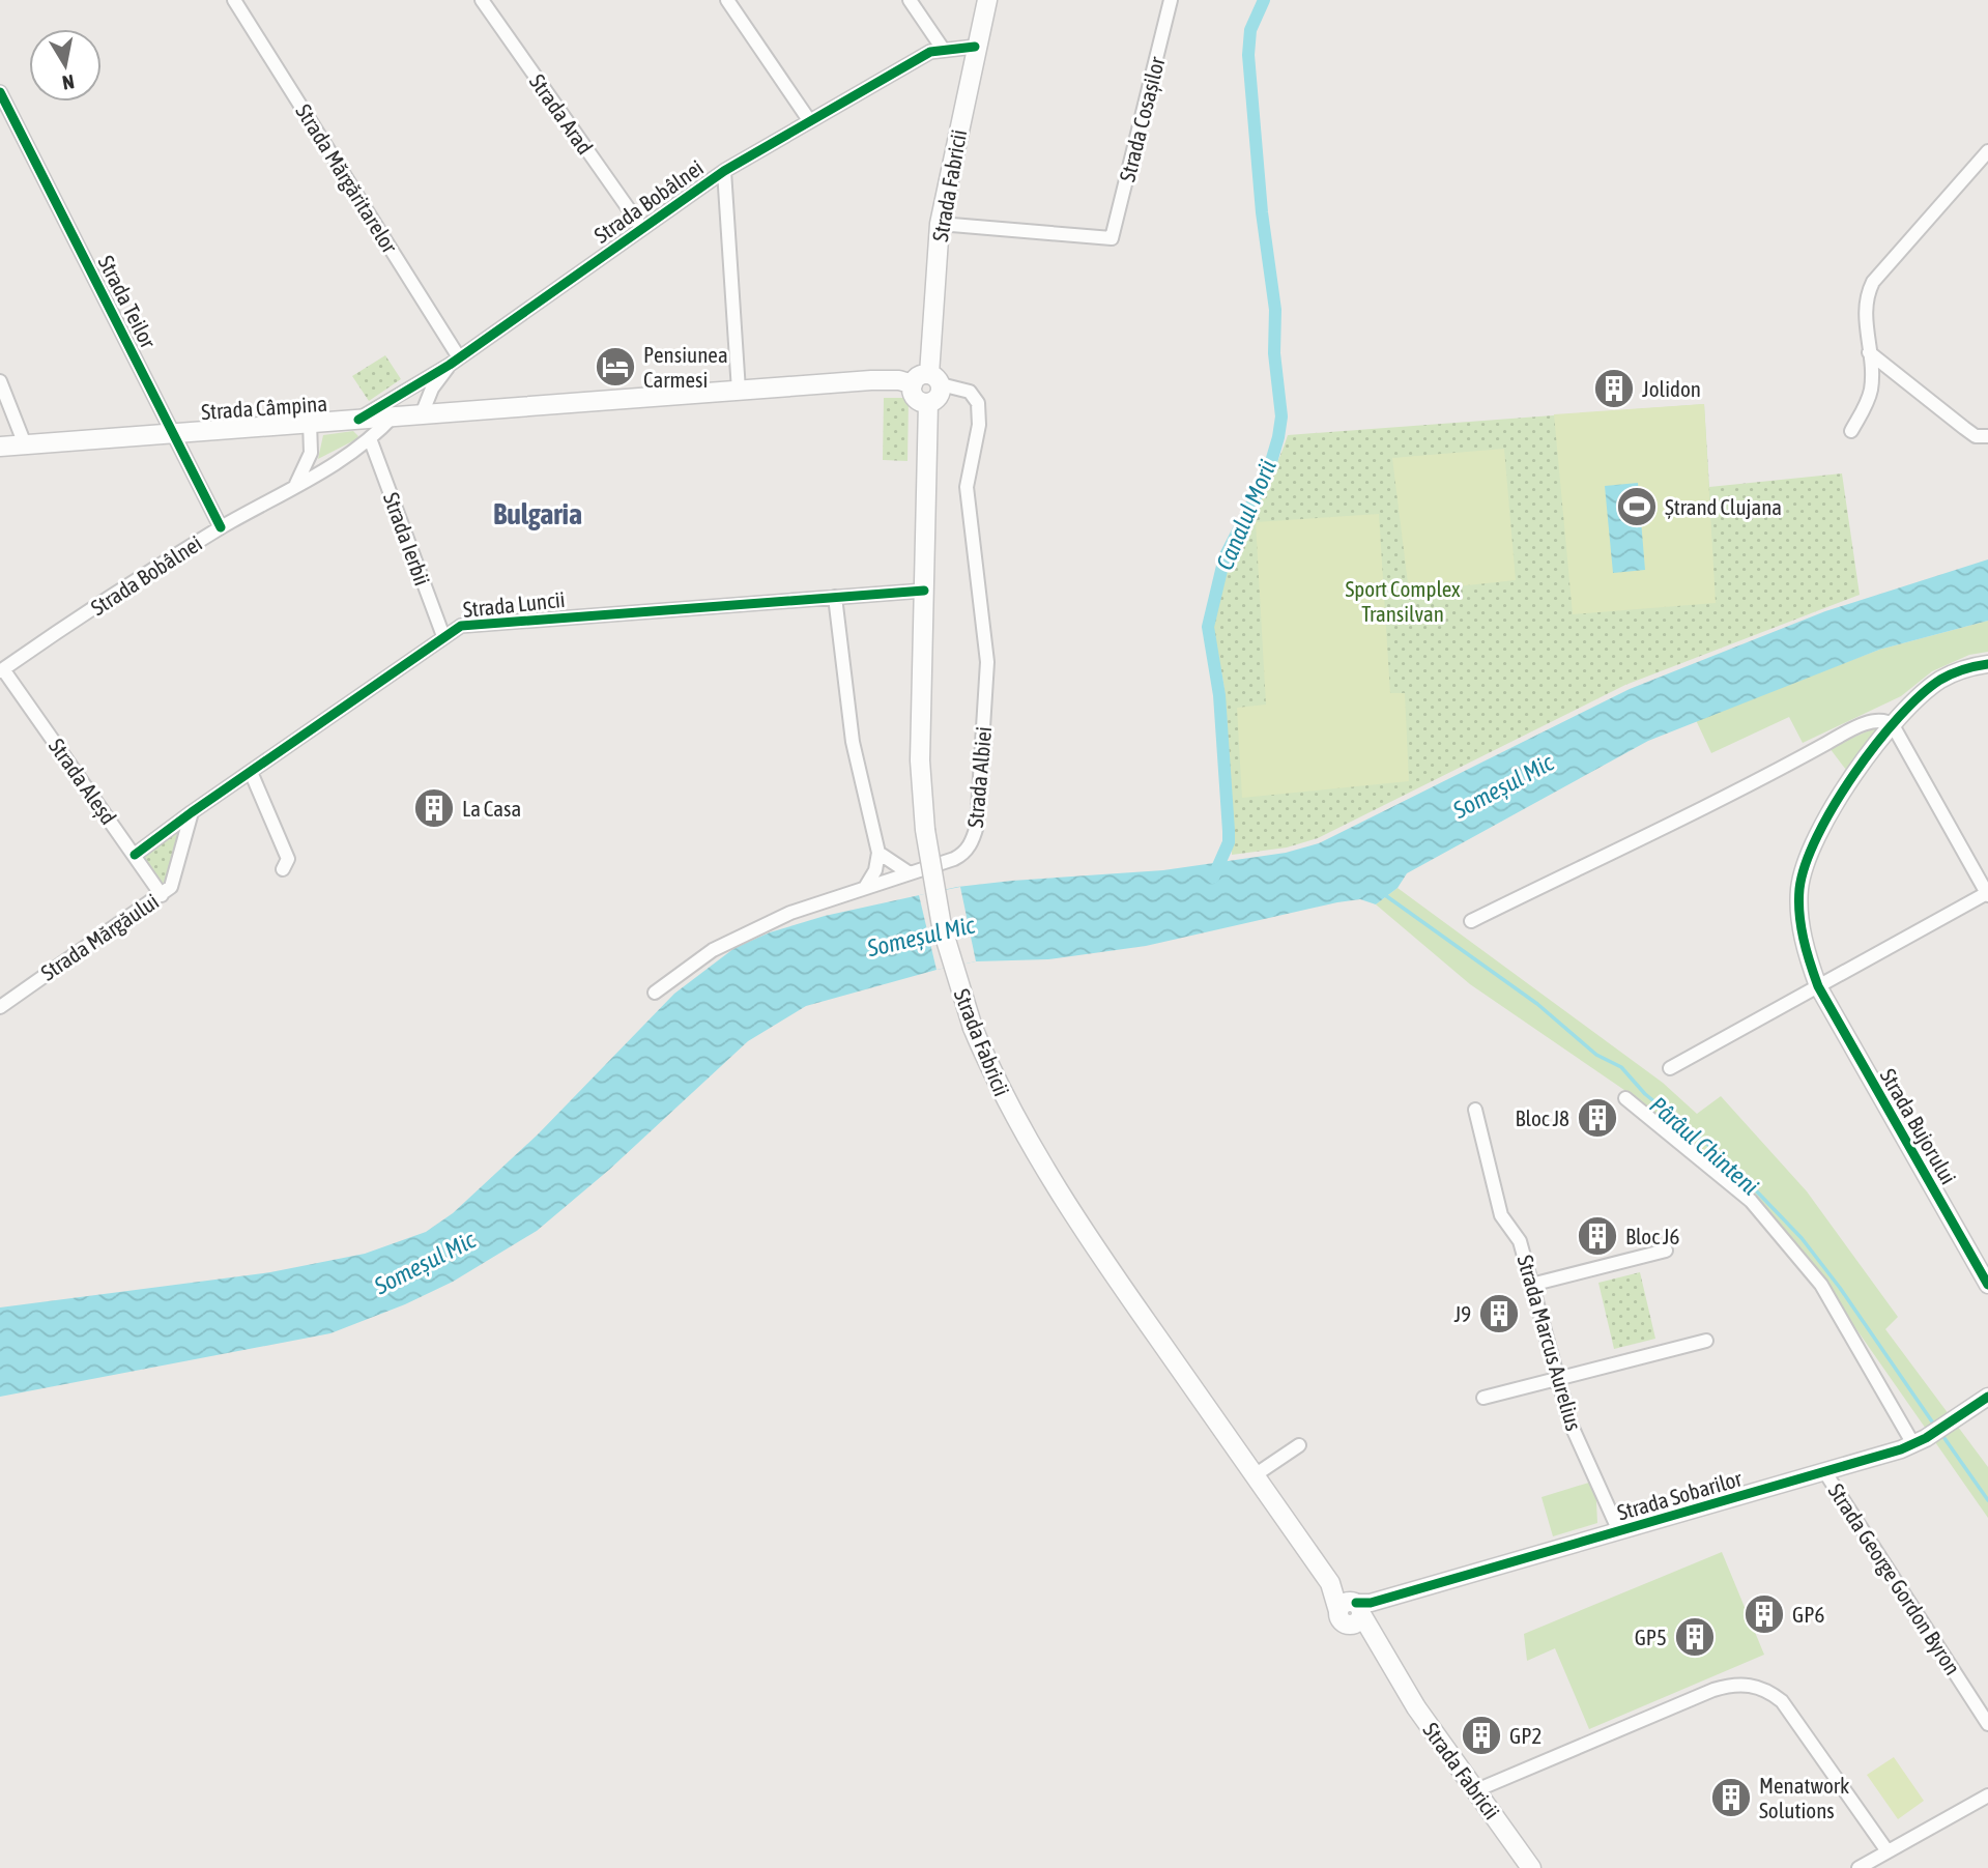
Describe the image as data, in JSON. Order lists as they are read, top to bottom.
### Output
{
  "streets": {
    "main road": ["Strada Fabricii", "Strada Câmpina"],
    "street": [
      "Strada Arad",
      "Strada Cosașilor",
      "Strada Mărgăritarelor",
      "Strada Bobâlnei",
      "Strada Teilor",
      "Strada Ierbii",
      "Strada Luncii",
      "Strada Albiei",
      "Strada Aleșd",
      "Strada Mărgăului",
      "Strada Bujorului",
      "Strada Marcus Aurelius",
      "Strada Sobarilor",
      "Strada George Gordon Byron"
    ]
  },
  "crossings": [
    ["Strada Arad", "Strada Bobâlnei"],
    ["Strada Cosașilor", "Strada Fabricii"],
    ["Strada Mărgăritarelor", "Strada Bobâlnei"],
    ["Strada Fabricii", "Strada Bobâlnei"],
    ["Strada Fabricii", "Strada Câmpina"],
    ["Strada Fabricii", "Strada Luncii"],
    ["Strada Fabricii", "Strada Albiei"],
    ["Strada Fabricii", "Strada Sobarilor"],
    ["Strada Bobâlnei", "Strada Teilor"],
    ["Strada Bobâlnei", "Strada Câmpina"],
    ["Strada Bobâlnei", "Strada Ierbii"],
    ["Strada Bobâlnei", "Strada Aleșd"],
    ["Strada Teilor", "Strada Câmpina"],
    ["Strada Câmpina", "Strada Albiei"],
    ["Strada Ierbii", "Strada Luncii"],
    ["Strada Luncii", "Strada Aleșd"],
    ["Strada Luncii", "Strada Mărgăului"],
    ["Strada Aleșd", "Strada Mărgăului"],
    ["Strada Marcus Aurelius", "Strada Sobarilor"],
    ["Strada Sobarilor", "Strada George Gordon Byron"]
  ],
  "districts": ["Bulgaria"],
  "water": ["Canalul Morii", "Someșul Mic", "Pârâul Chinteni"],
  "parks": ["Sport Complex Transilvan"],
  "places": {
    "hotel": ["Pensiunea Carmesi"],
    "building": [
      "Jolidon",
      "La Casa",
      "Bloc J8",
      "Bloc J6",
      "J9",
      "GP6",
      "GP5",
      "GP2",
      "Menatwork Solutions"
    ],
    "sports": ["Ștrand Clujana"]
  },
  "north": "bottom"
}
